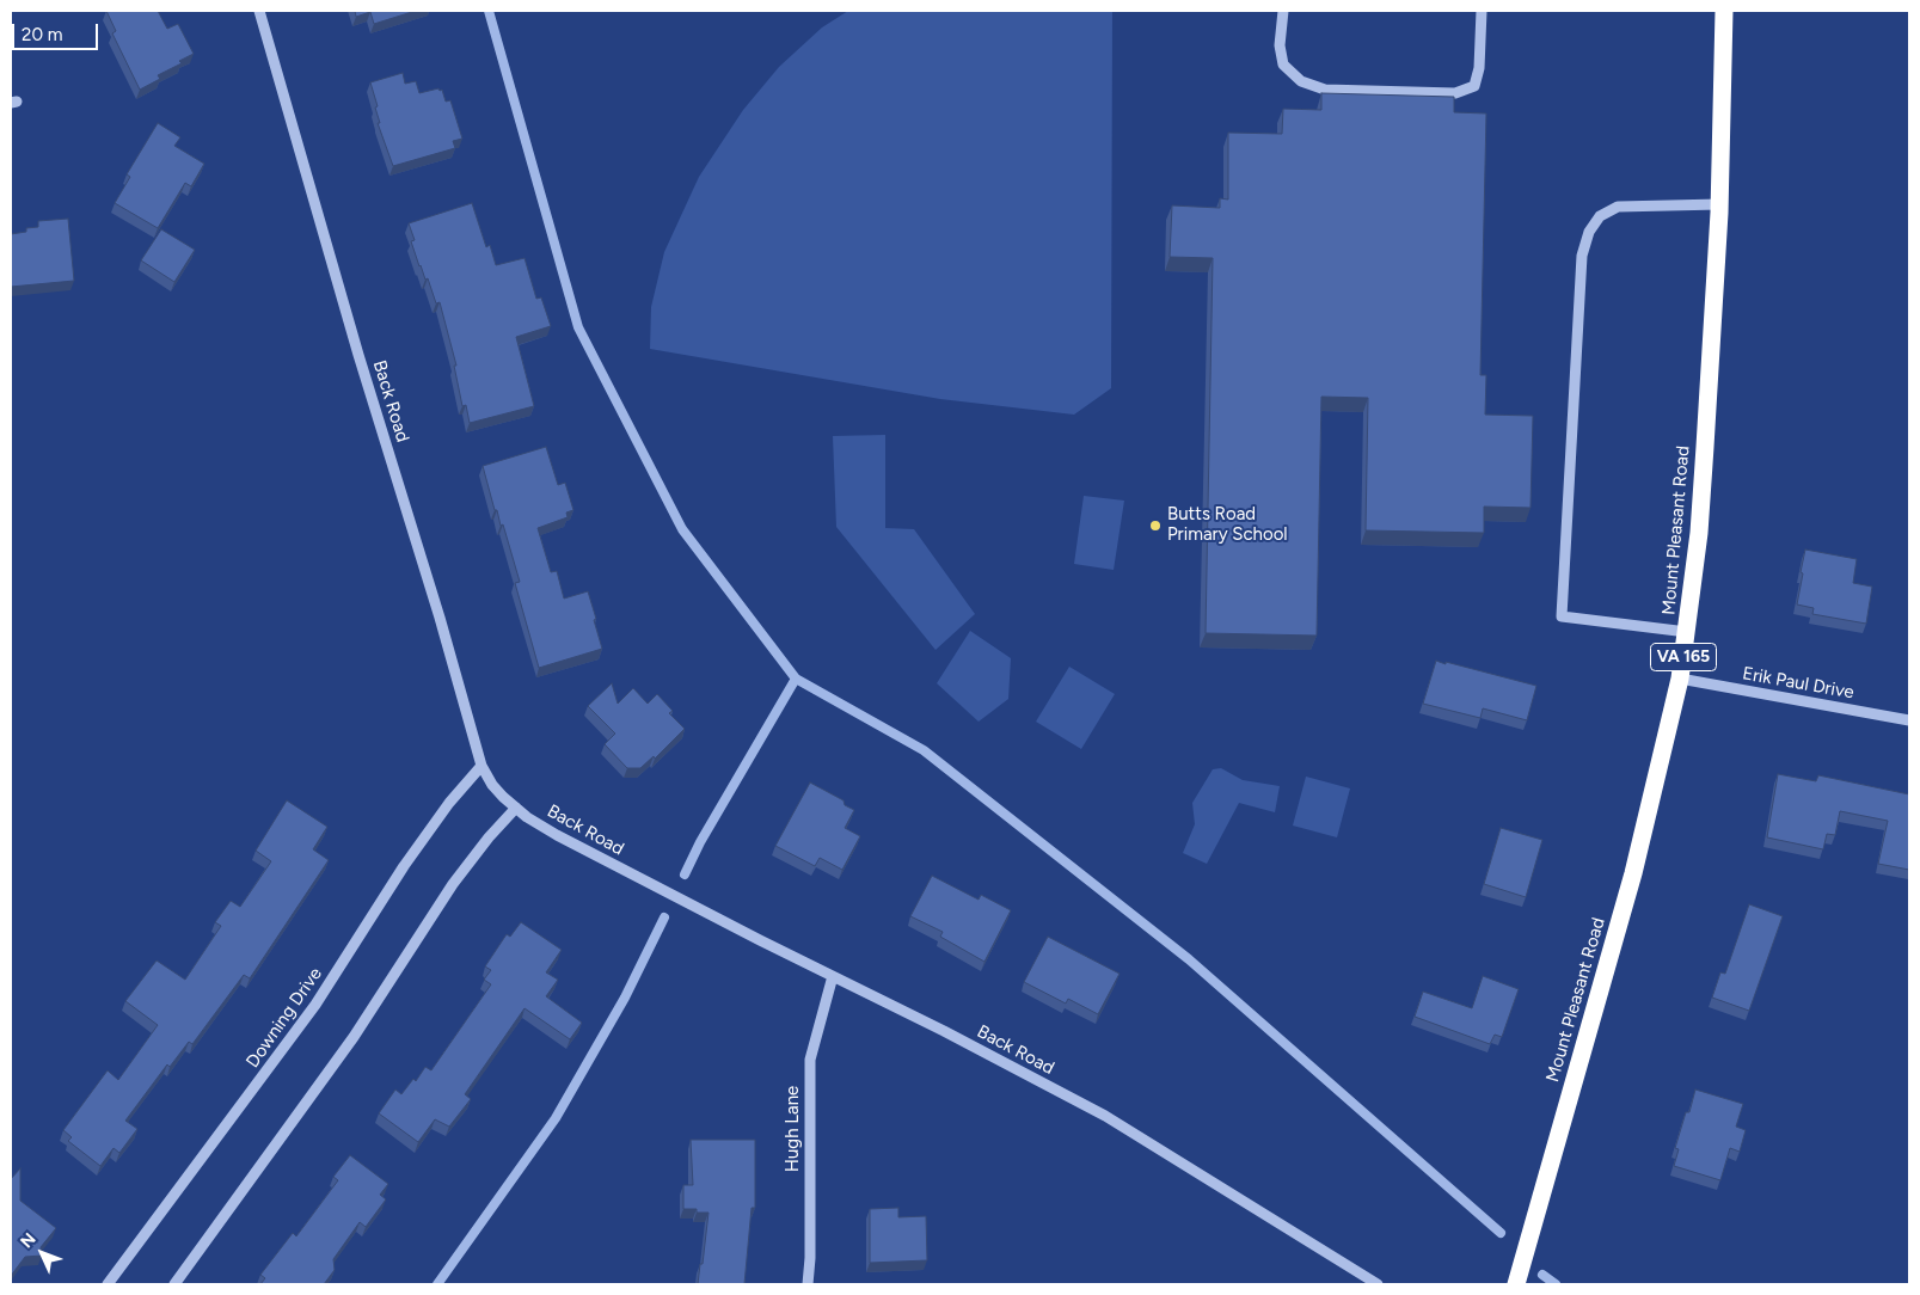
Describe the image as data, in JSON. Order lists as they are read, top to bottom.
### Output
{
  "streets": {
    "highway": ["Mount Pleasant Road", "VA 165"],
    "street": [
      "Back Road",
      "Erik Paul Drive",
      "Downing Drive",
      "Hugh Lane"
    ]
  },
  "crossings": [
    ["Back Road", "Downing Drive"],
    ["Back Road", "Hugh Lane"],
    ["Mount Pleasant Road", "Erik Paul Drive"]
  ],
  "places": ["Butts Road Primary School"],
  "scale_bar": "20 m",
  "north": "top left"
}
